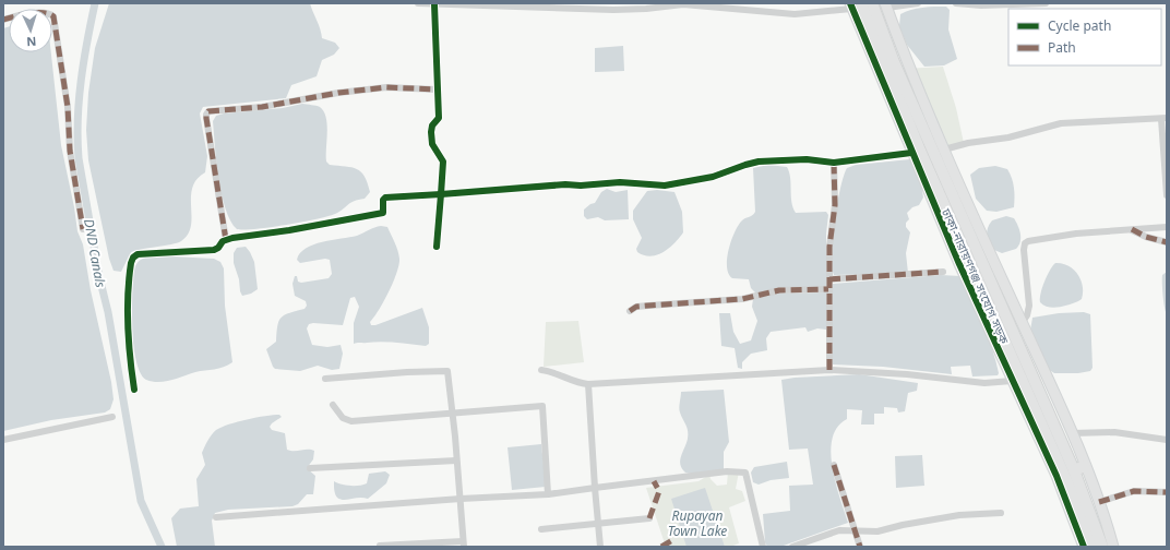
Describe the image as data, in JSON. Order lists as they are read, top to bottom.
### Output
{
  "streets": {
    "main road": ["ঢাকা-নারায়ণগঞ্জ সংযোগ সড়ক"]
  },
  "water": ["DND Canals", "Rupayan Town Lake"],
  "legend": ["Cycle path", "Path"],
  "north": "bottom"
}
